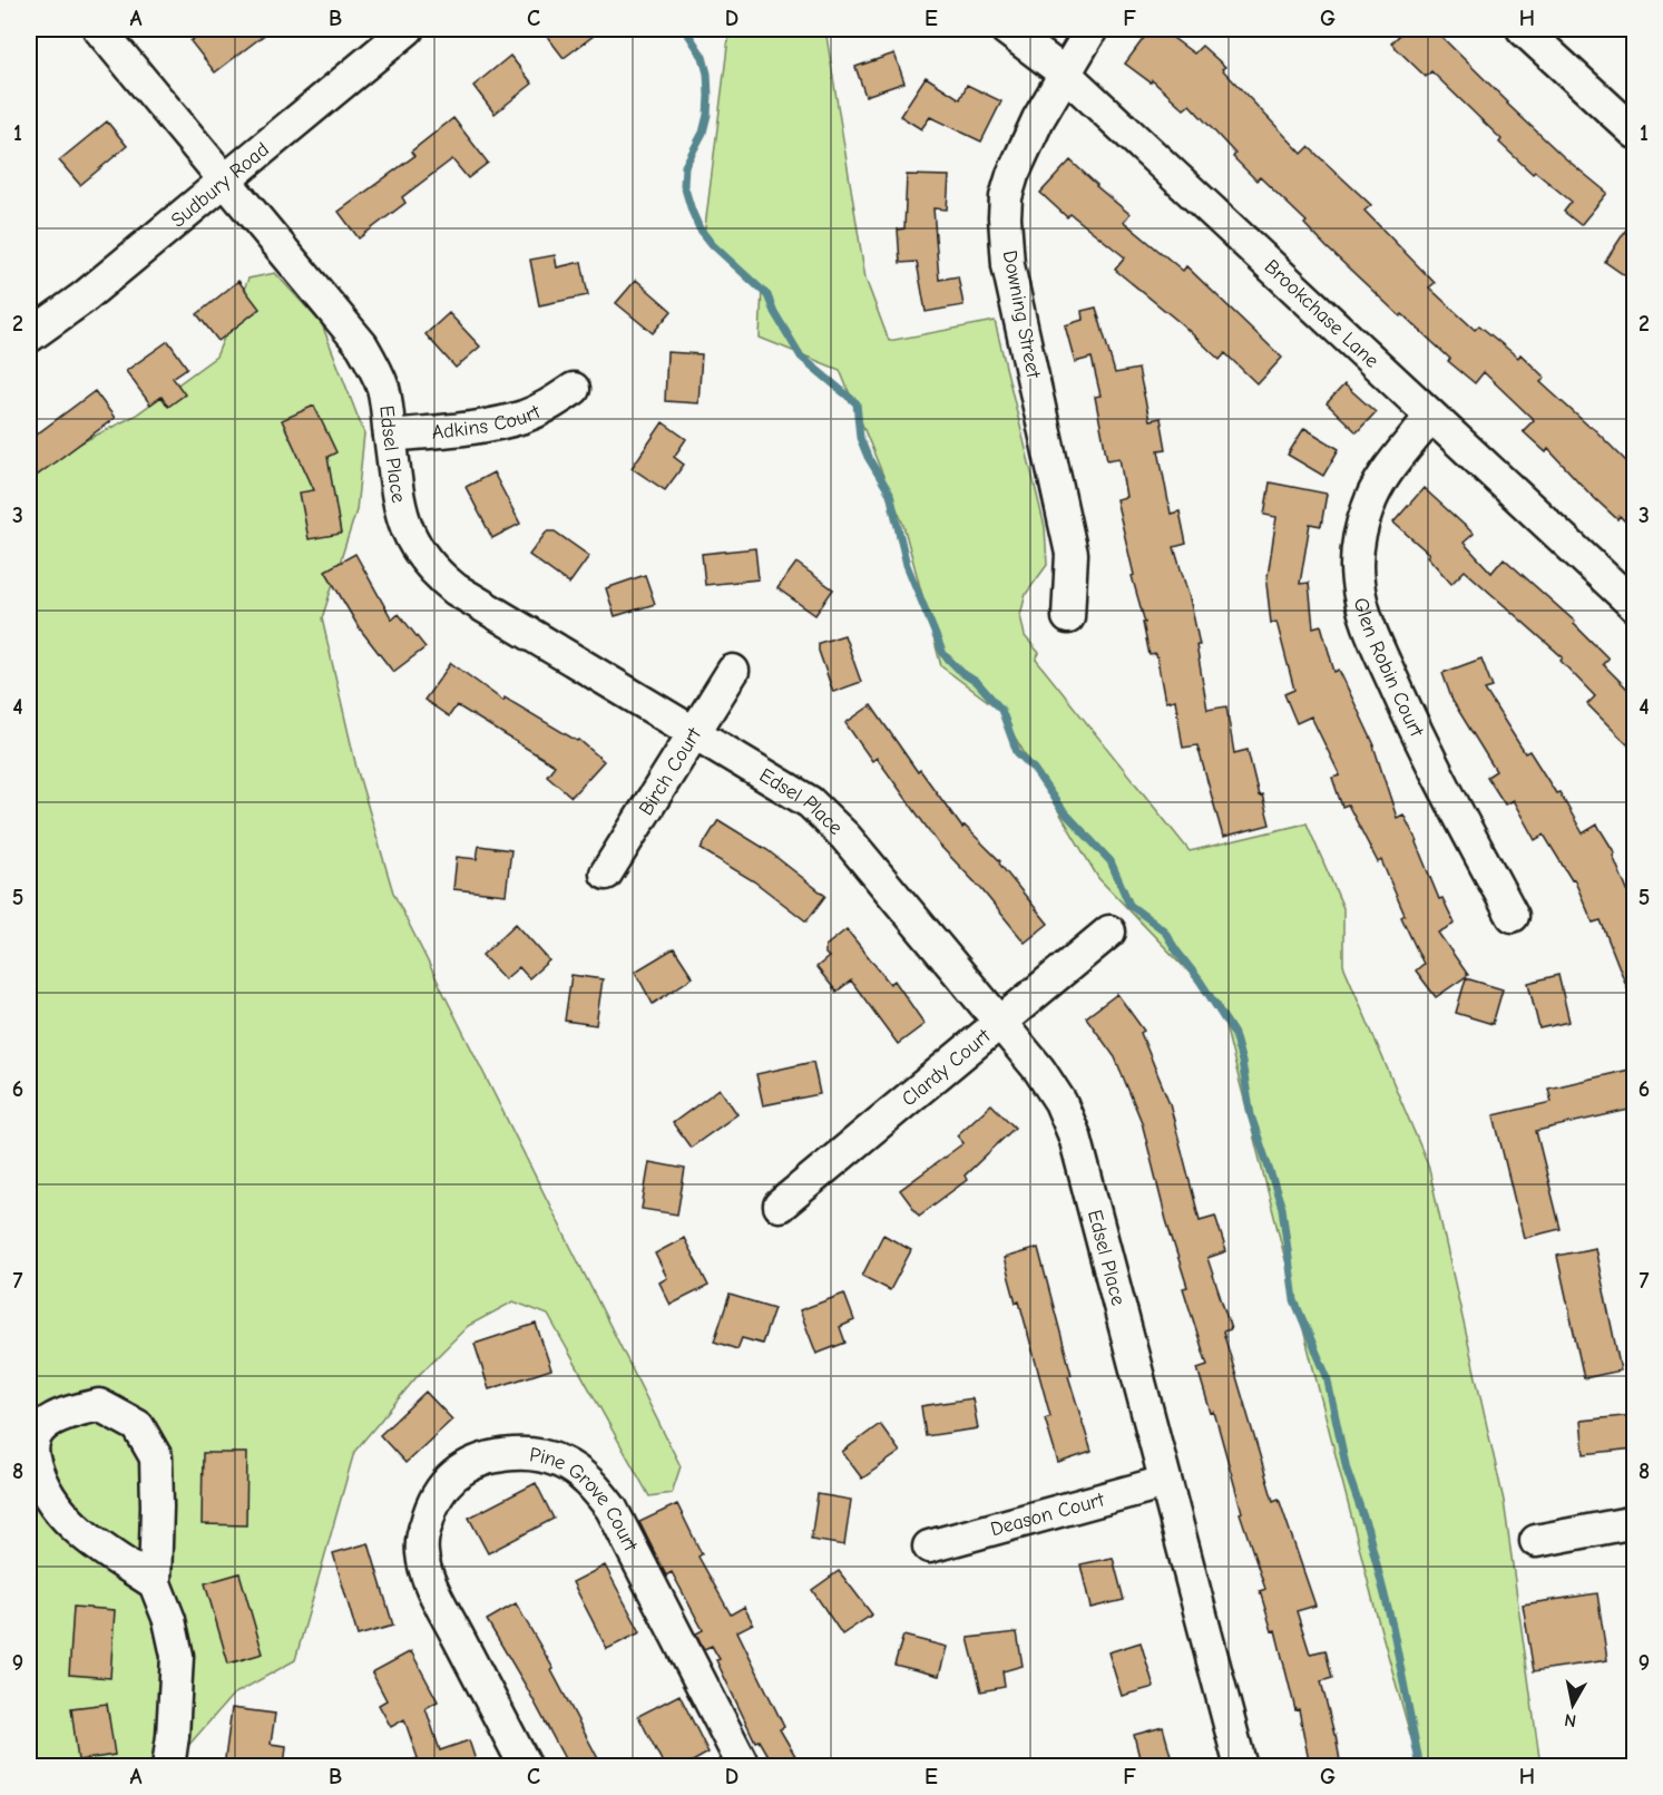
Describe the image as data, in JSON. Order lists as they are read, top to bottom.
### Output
{
  "streets": {
    "street": [
      "Sudbury Road",
      "Downing Street",
      "Brookchase Lane",
      "Adkins Court",
      "Edsel Place",
      "Glen Robin Court",
      "Birch Court",
      "Clardy Court",
      "Pine Grove Court",
      "Deason Court"
    ]
  },
  "crossings": [
    ["Sudbury Road", "Edsel Place"],
    ["Downing Street", "Brookchase Lane"],
    ["Brookchase Lane", "Glen Robin Court"],
    ["Adkins Court", "Edsel Place"],
    ["Edsel Place", "Birch Court"],
    ["Edsel Place", "Clardy Court"],
    ["Edsel Place", "Deason Court"]
  ],
  "north": "bottom",
  "grid": {
    "columns": [
      "A",
      "B",
      "C",
      "D",
      "E",
      "F",
      "G",
      "H"
    ],
    "rows": [
      "1",
      "2",
      "3",
      "4",
      "5",
      "6",
      "7",
      "8",
      "9"
    ]
  }
}
